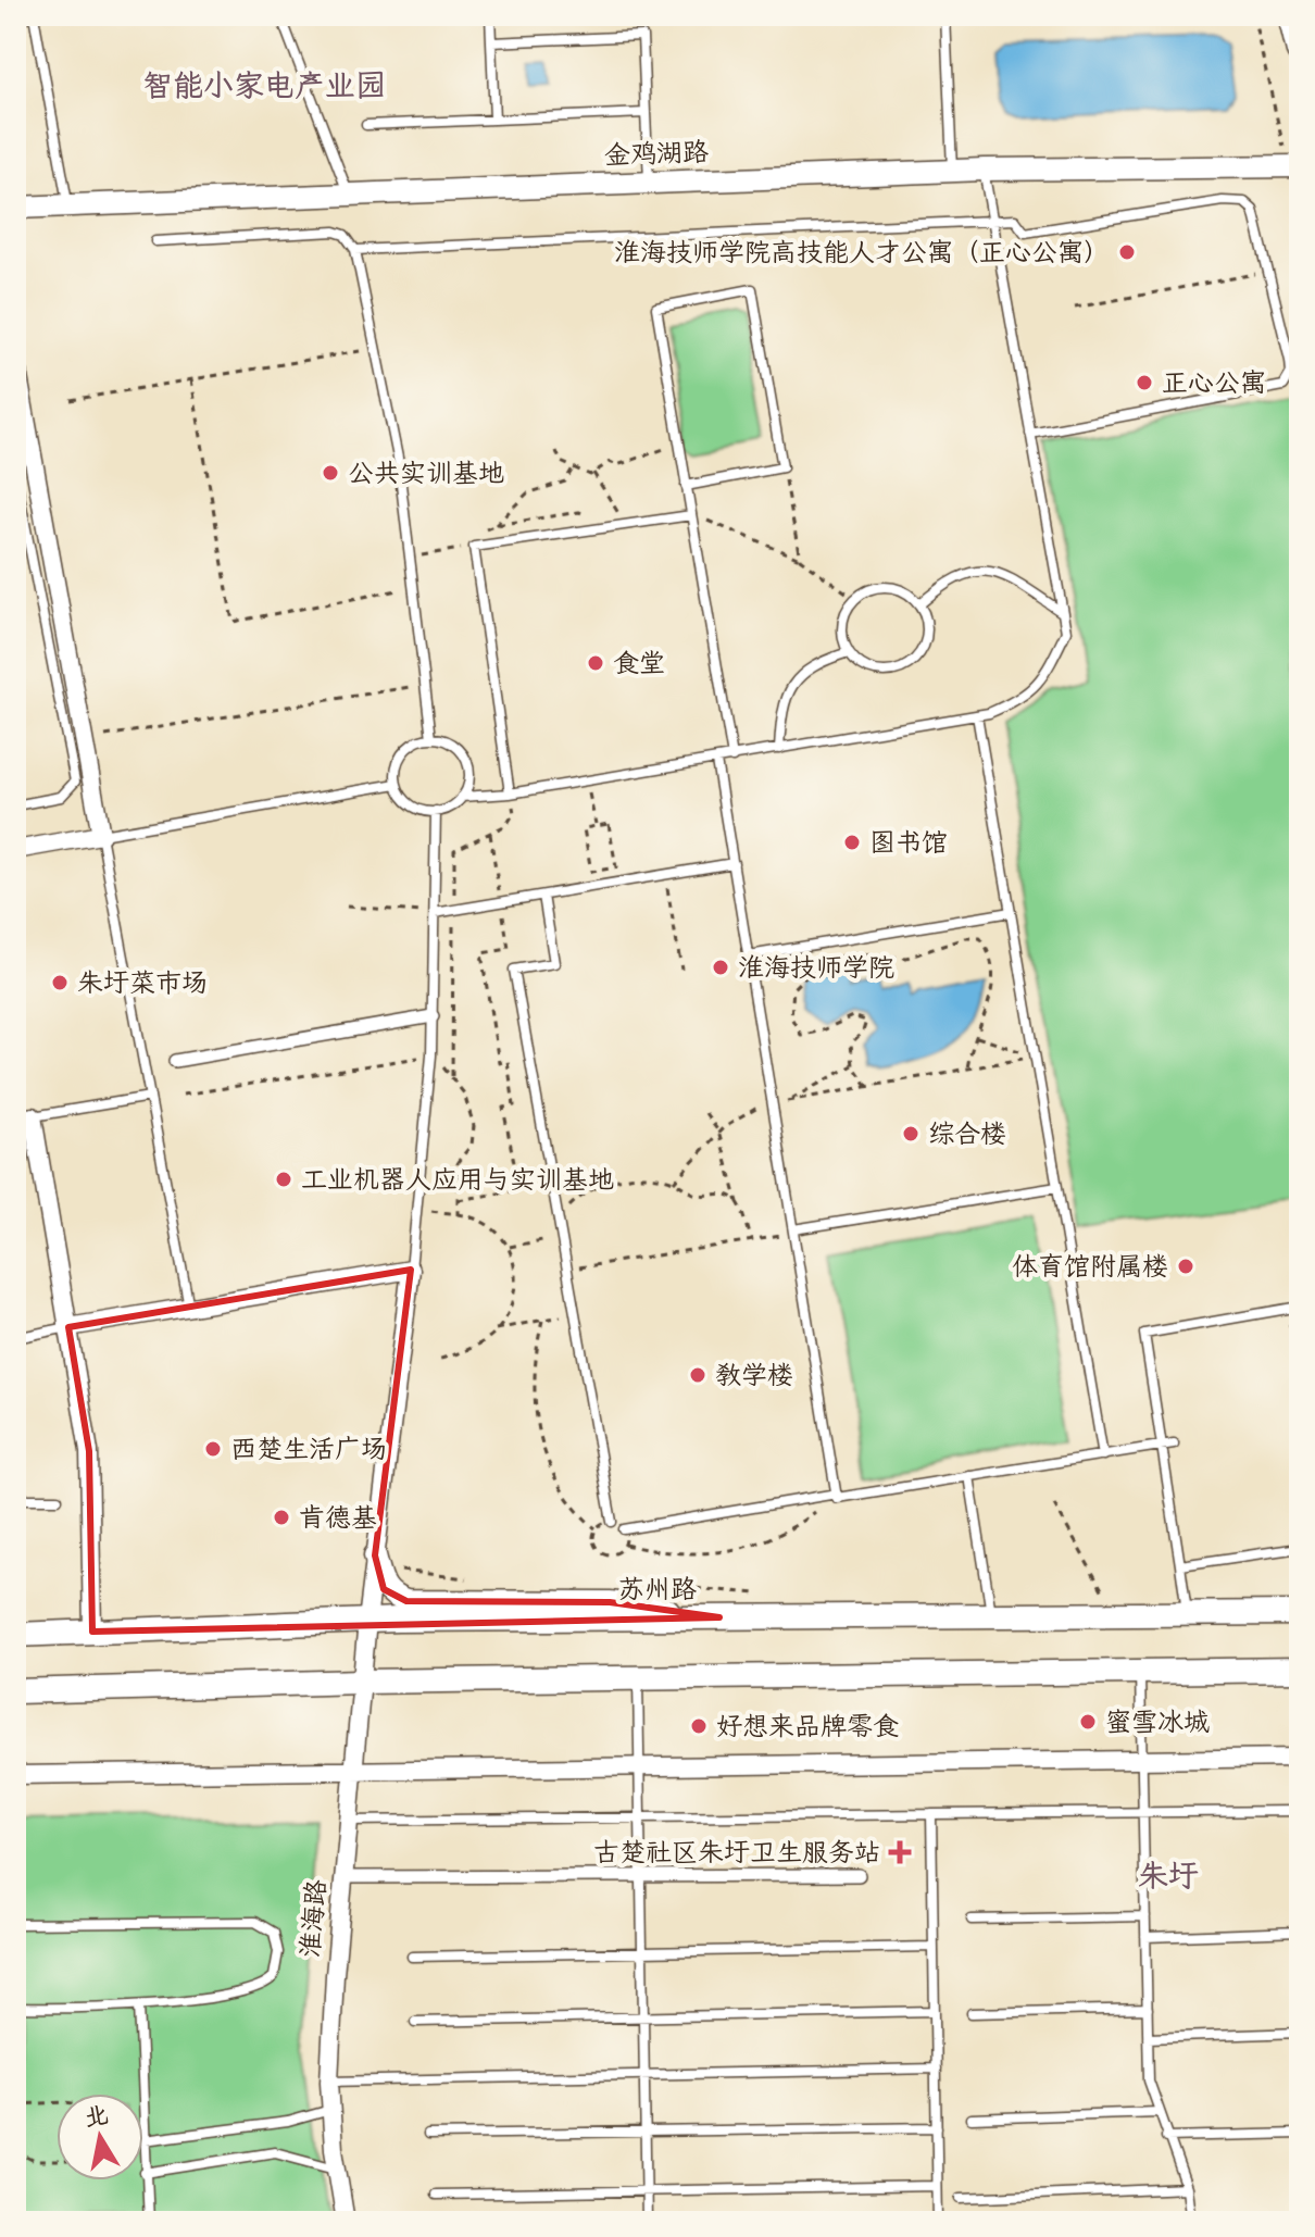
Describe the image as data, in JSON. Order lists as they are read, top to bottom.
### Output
{
  "streets": {
    "main road": ["苏州路"],
    "street": ["金鸡湖路", "淮海路"]
  },
  "crossings": [
    ["苏州路", "淮海路"]
  ],
  "districts": ["智能小家电产业园", "朱圩"],
  "places": {
    "other": [
      "淮海技师学院高技能人才公寓（正心公寓）",
      "正心公寓",
      "公共实训基地",
      "食堂",
      "图书馆",
      "淮海技师学院",
      "朱圩菜市场",
      "综合楼",
      "工业机器人应用与实训基地",
      "体育馆附属楼",
      "教学楼",
      "西楚生活广场",
      "肯德基",
      "蜜雪冰城",
      "好想来品牌零食"
    ],
    "health": ["古楚社区朱圩卫生服务站"]
  },
  "north": "top"
}
